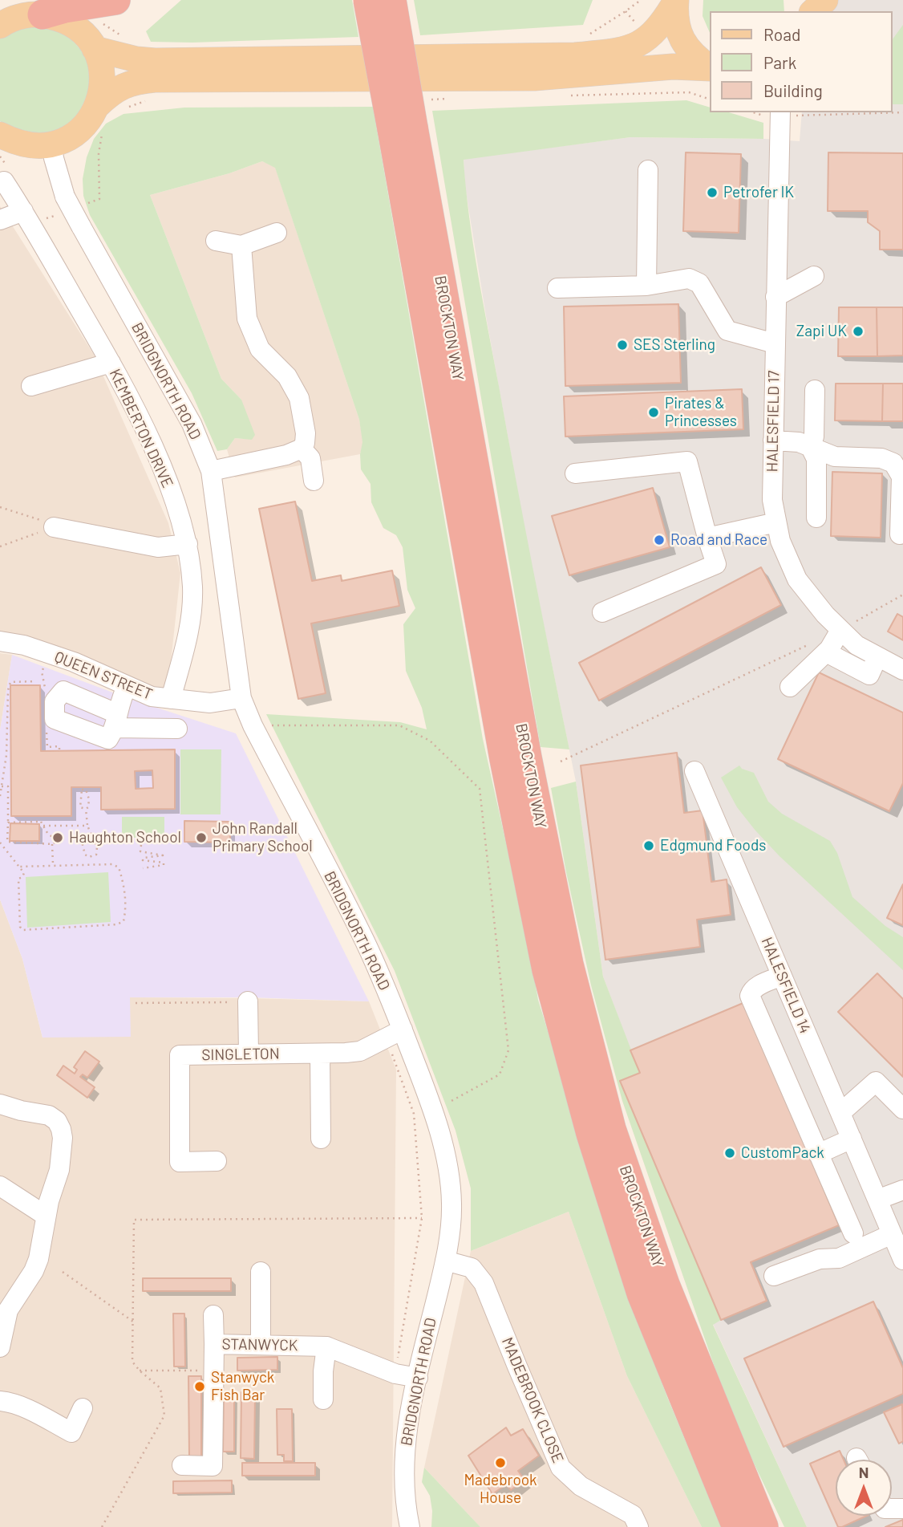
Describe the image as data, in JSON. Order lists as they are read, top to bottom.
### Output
{
  "streets": {
    "highway": ["BROCKTON WAY"],
    "street": [
      "BRIDGNORTH ROAD",
      "HALESFIELD 17",
      "KEMBERTON DRIVE",
      "QUEEN STREET",
      "HALESFIELD 14",
      "SINGLETON",
      "STANWYCK",
      "MADEBROOK CLOSE"
    ]
  },
  "crossings": [
    ["BRIDGNORTH ROAD", "QUEEN STREET"],
    ["BRIDGNORTH ROAD", "SINGLETON"],
    ["BRIDGNORTH ROAD", "STANWYCK"],
    ["BRIDGNORTH ROAD", "MADEBROOK CLOSE"],
    ["KEMBERTON DRIVE", "QUEEN STREET"]
  ],
  "places": [
    "Petrofer IK",
    "Zapi UK",
    "SES Sterling",
    "Pirates & Princesses",
    "Road and Race",
    "Haughton School",
    "John Randall Primary School",
    "Edgmund Foods",
    "CustomPack",
    "Stanwyck Fish Bar",
    "Madebrook House"
  ],
  "legend": ["Road", "Park", "Building"],
  "north": "top"
}
